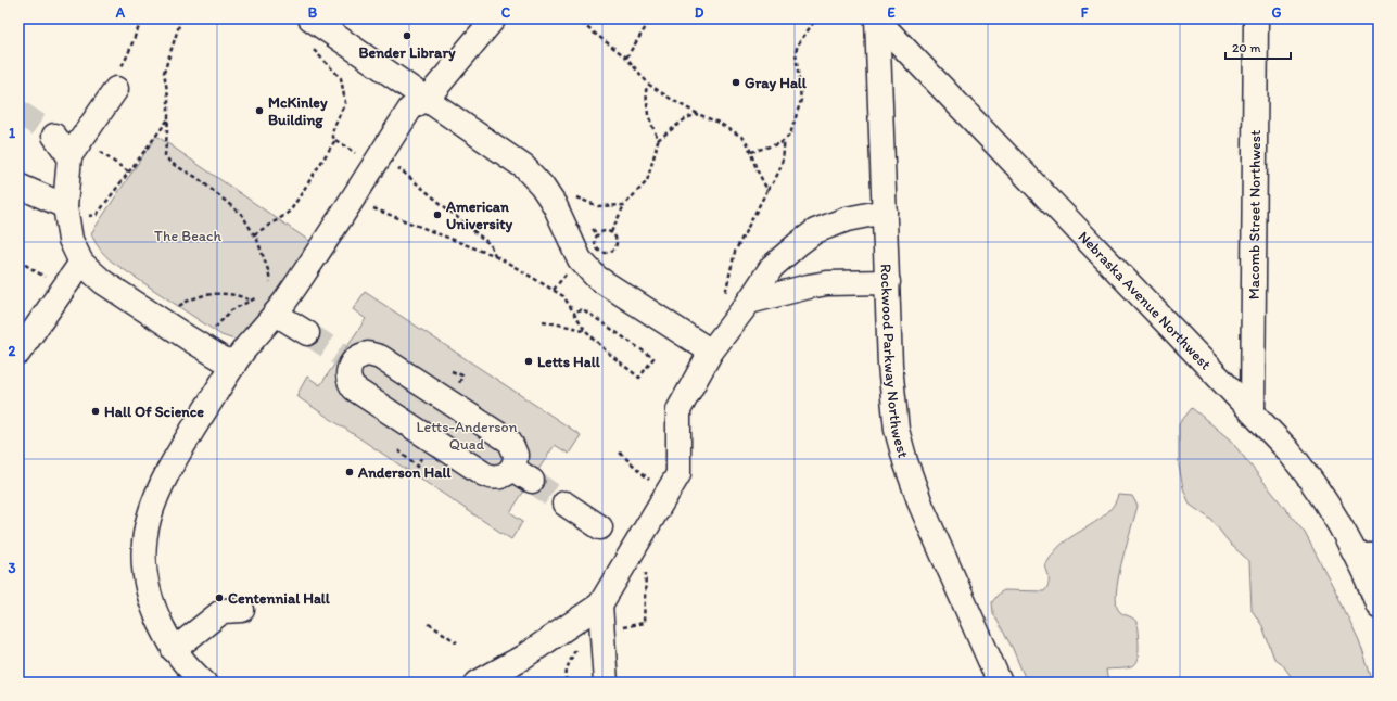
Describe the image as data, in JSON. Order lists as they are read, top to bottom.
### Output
{
  "streets": {
    "street": ["Macomb Street Northwest", "Nebraska Avenue Northwest", "Rockwood Parkway Northwest"]
  },
  "crossings": [
    ["Macomb Street Northwest", "Nebraska Avenue Northwest"],
    ["Nebraska Avenue Northwest", "Rockwood Parkway Northwest"]
  ],
  "parks": ["The Beach", "Letts-Anderson Quad"],
  "places": [
    "Bender Library",
    "Gray Hall",
    "McKinley Building",
    "American University",
    "Letts Hall",
    "Hall Of Science",
    "Anderson Hall",
    "Centennial Hall"
  ],
  "scale_bar": "20 m",
  "grid": {
    "columns": [
      "A",
      "B",
      "C",
      "D",
      "E",
      "F",
      "G"
    ],
    "rows": ["1", "2", "3"]
  }
}
